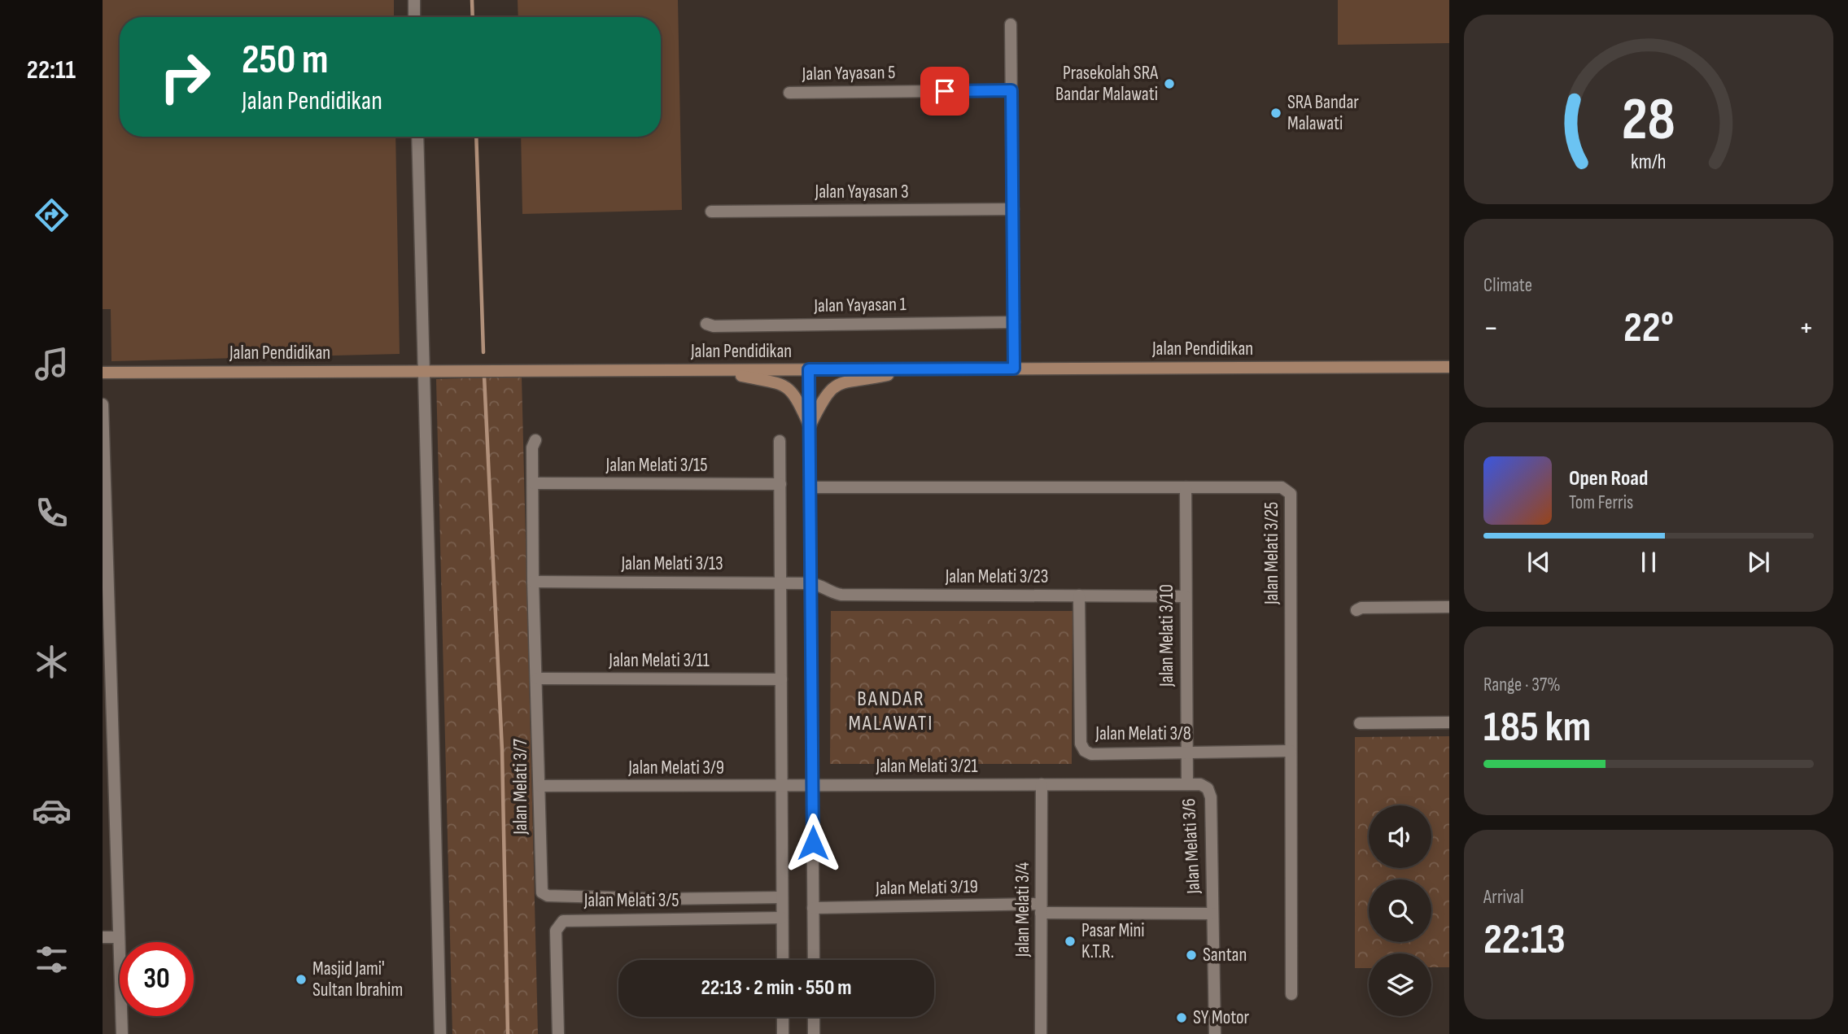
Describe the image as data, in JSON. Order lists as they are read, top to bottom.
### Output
{
  "streets": {
    "street": [
      "Jalan Yayasan 5",
      "Jalan Yayasan 3",
      "Jalan Yayasan 1",
      "Jalan Pendidikan",
      "Jalan Melati 3/15",
      "Jalan Melati 3/25",
      "Jalan Melati 3/13",
      "Jalan Melati 3/23",
      "Jalan Melati 3/10",
      "Jalan Melati 3/11",
      "Jalan Melati 3/8",
      "Jalan Melati 3/21",
      "Jalan Melati 3/9",
      "Jalan Melati 3/7",
      "Jalan Melati 3/6",
      "Jalan Melati 3/19",
      "Jalan Melati 3/5",
      "Jalan Melati 3/4"
    ]
  },
  "crossings": [
    ["Jalan Melati 3/15", "Jalan Melati 3/7"],
    ["Jalan Melati 3/25", "Jalan Melati 3/10"],
    ["Jalan Melati 3/25", "Jalan Melati 3/8"],
    ["Jalan Melati 3/13", "Jalan Melati 3/23"],
    ["Jalan Melati 3/13", "Jalan Melati 3/7"],
    ["Jalan Melati 3/23", "Jalan Melati 3/10"],
    ["Jalan Melati 3/23", "Jalan Melati 3/8"],
    ["Jalan Melati 3/10", "Jalan Melati 3/8"],
    ["Jalan Melati 3/10", "Jalan Melati 3/6"],
    ["Jalan Melati 3/11", "Jalan Melati 3/7"],
    ["Jalan Melati 3/21", "Jalan Melati 3/9"],
    ["Jalan Melati 3/21", "Jalan Melati 3/6"],
    ["Jalan Melati 3/21", "Jalan Melati 3/4"],
    ["Jalan Melati 3/9", "Jalan Melati 3/7"],
    ["Jalan Melati 3/6", "Jalan Melati 3/19"],
    ["Jalan Melati 3/6", "Jalan Melati 3/4"],
    ["Jalan Melati 3/19", "Jalan Melati 3/4"]
  ],
  "districts": ["BANDAR MALAWATI"],
  "places": [
    "Prasekolah SRA Bandar Malawati",
    "SRA Bandar Malawati",
    "Pasar Mini K.T.R.",
    "Santan",
    "Masjid Jami' Sultan Ibrahim",
    "SY Motor"
  ],
  "page": {
    "tabs": "22:11",
    "turn": ["250 m", "Jalan Pendidikan"],
    "tile": [
      "Climate",
      ["Range · 37%", "185 km"],
      ["Arrival", "22:13"]
    ],
    "heat": ["−", "22°", "+"],
    "song": ["Open Road", "Tom Ferris"],
    "limit": "30",
    "trip": "22:13 · 2 min · 550 m",
    "gauge": ["28", "km/h"]
  }
}
